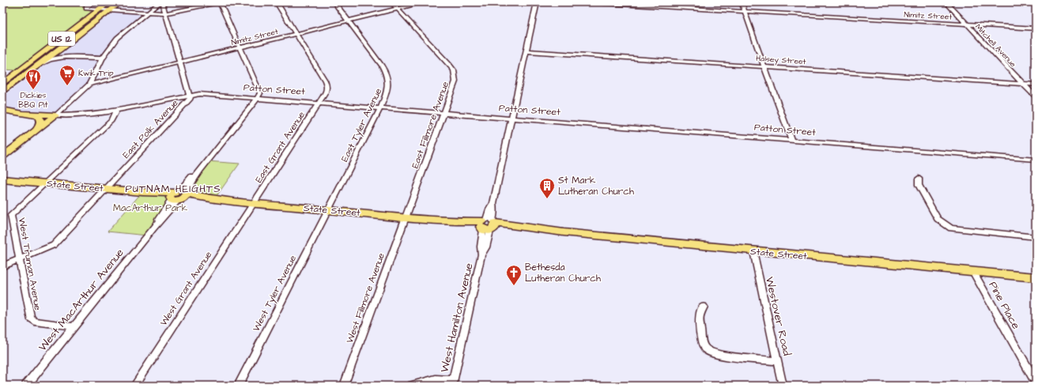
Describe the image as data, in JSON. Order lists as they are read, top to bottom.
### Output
{
  "streets": {
    "main road": ["US 12", "Patton Street", "State Street"],
    "street": [
      "Nimitz Street",
      "Mitchell Avenue",
      "Halsey Street",
      "East Tyler Avenue",
      "East Fillmore Avenue",
      "East Polk Avenue",
      "East Grant Avenue",
      "West Truman Avenue",
      "West Grant Avenue",
      "West Tyler Avenue",
      "West Fillmore Avenue",
      "West MacArthur Avenue",
      "Pine Place",
      "Westover Road",
      "West Hamilton Avenue"
    ]
  },
  "crossings": [
    ["Nimitz Street", "Mitchell Avenue"],
    ["Nimitz Street", "East Tyler Avenue"],
    ["Nimitz Street", "East Fillmore Avenue"],
    ["Nimitz Street", "East Polk Avenue"],
    ["Nimitz Street", "East Grant Avenue"],
    ["Mitchell Avenue", "Halsey Street"],
    ["Halsey Street", "West Hamilton Avenue"],
    ["Patton Street", "East Tyler Avenue"],
    ["Patton Street", "East Fillmore Avenue"],
    ["Patton Street", "East Polk Avenue"],
    ["Patton Street", "East Grant Avenue"],
    ["Patton Street", "West MacArthur Avenue"],
    ["Patton Street", "West Hamilton Avenue"],
    ["East Tyler Avenue", "State Street"],
    ["East Tyler Avenue", "West Tyler Avenue"],
    ["East Fillmore Avenue", "State Street"],
    ["East Fillmore Avenue", "West Fillmore Avenue"],
    ["East Polk Avenue", "State Street"],
    ["East Polk Avenue", "West Truman Avenue"],
    ["East Grant Avenue", "State Street"],
    ["East Grant Avenue", "West Grant Avenue"],
    ["State Street", "West Truman Avenue"],
    ["State Street", "West Grant Avenue"],
    ["State Street", "West Tyler Avenue"],
    ["State Street", "West Fillmore Avenue"],
    ["State Street", "West MacArthur Avenue"],
    ["State Street", "Pine Place"],
    ["State Street", "Westover Road"],
    ["State Street", "West Hamilton Avenue"],
    ["West Truman Avenue", "West MacArthur Avenue"]
  ],
  "districts": ["PUTNAM HEIGHTS"],
  "parks": ["MacArthur Park"],
  "places": {
    "supermarket": ["Kwik Trip"],
    "restaurant": ["Dickies BBQ Pit"],
    "building": ["St Mark Lutheran Church"],
    "church": ["Bethesda Lutheran Church"]
  }
}
